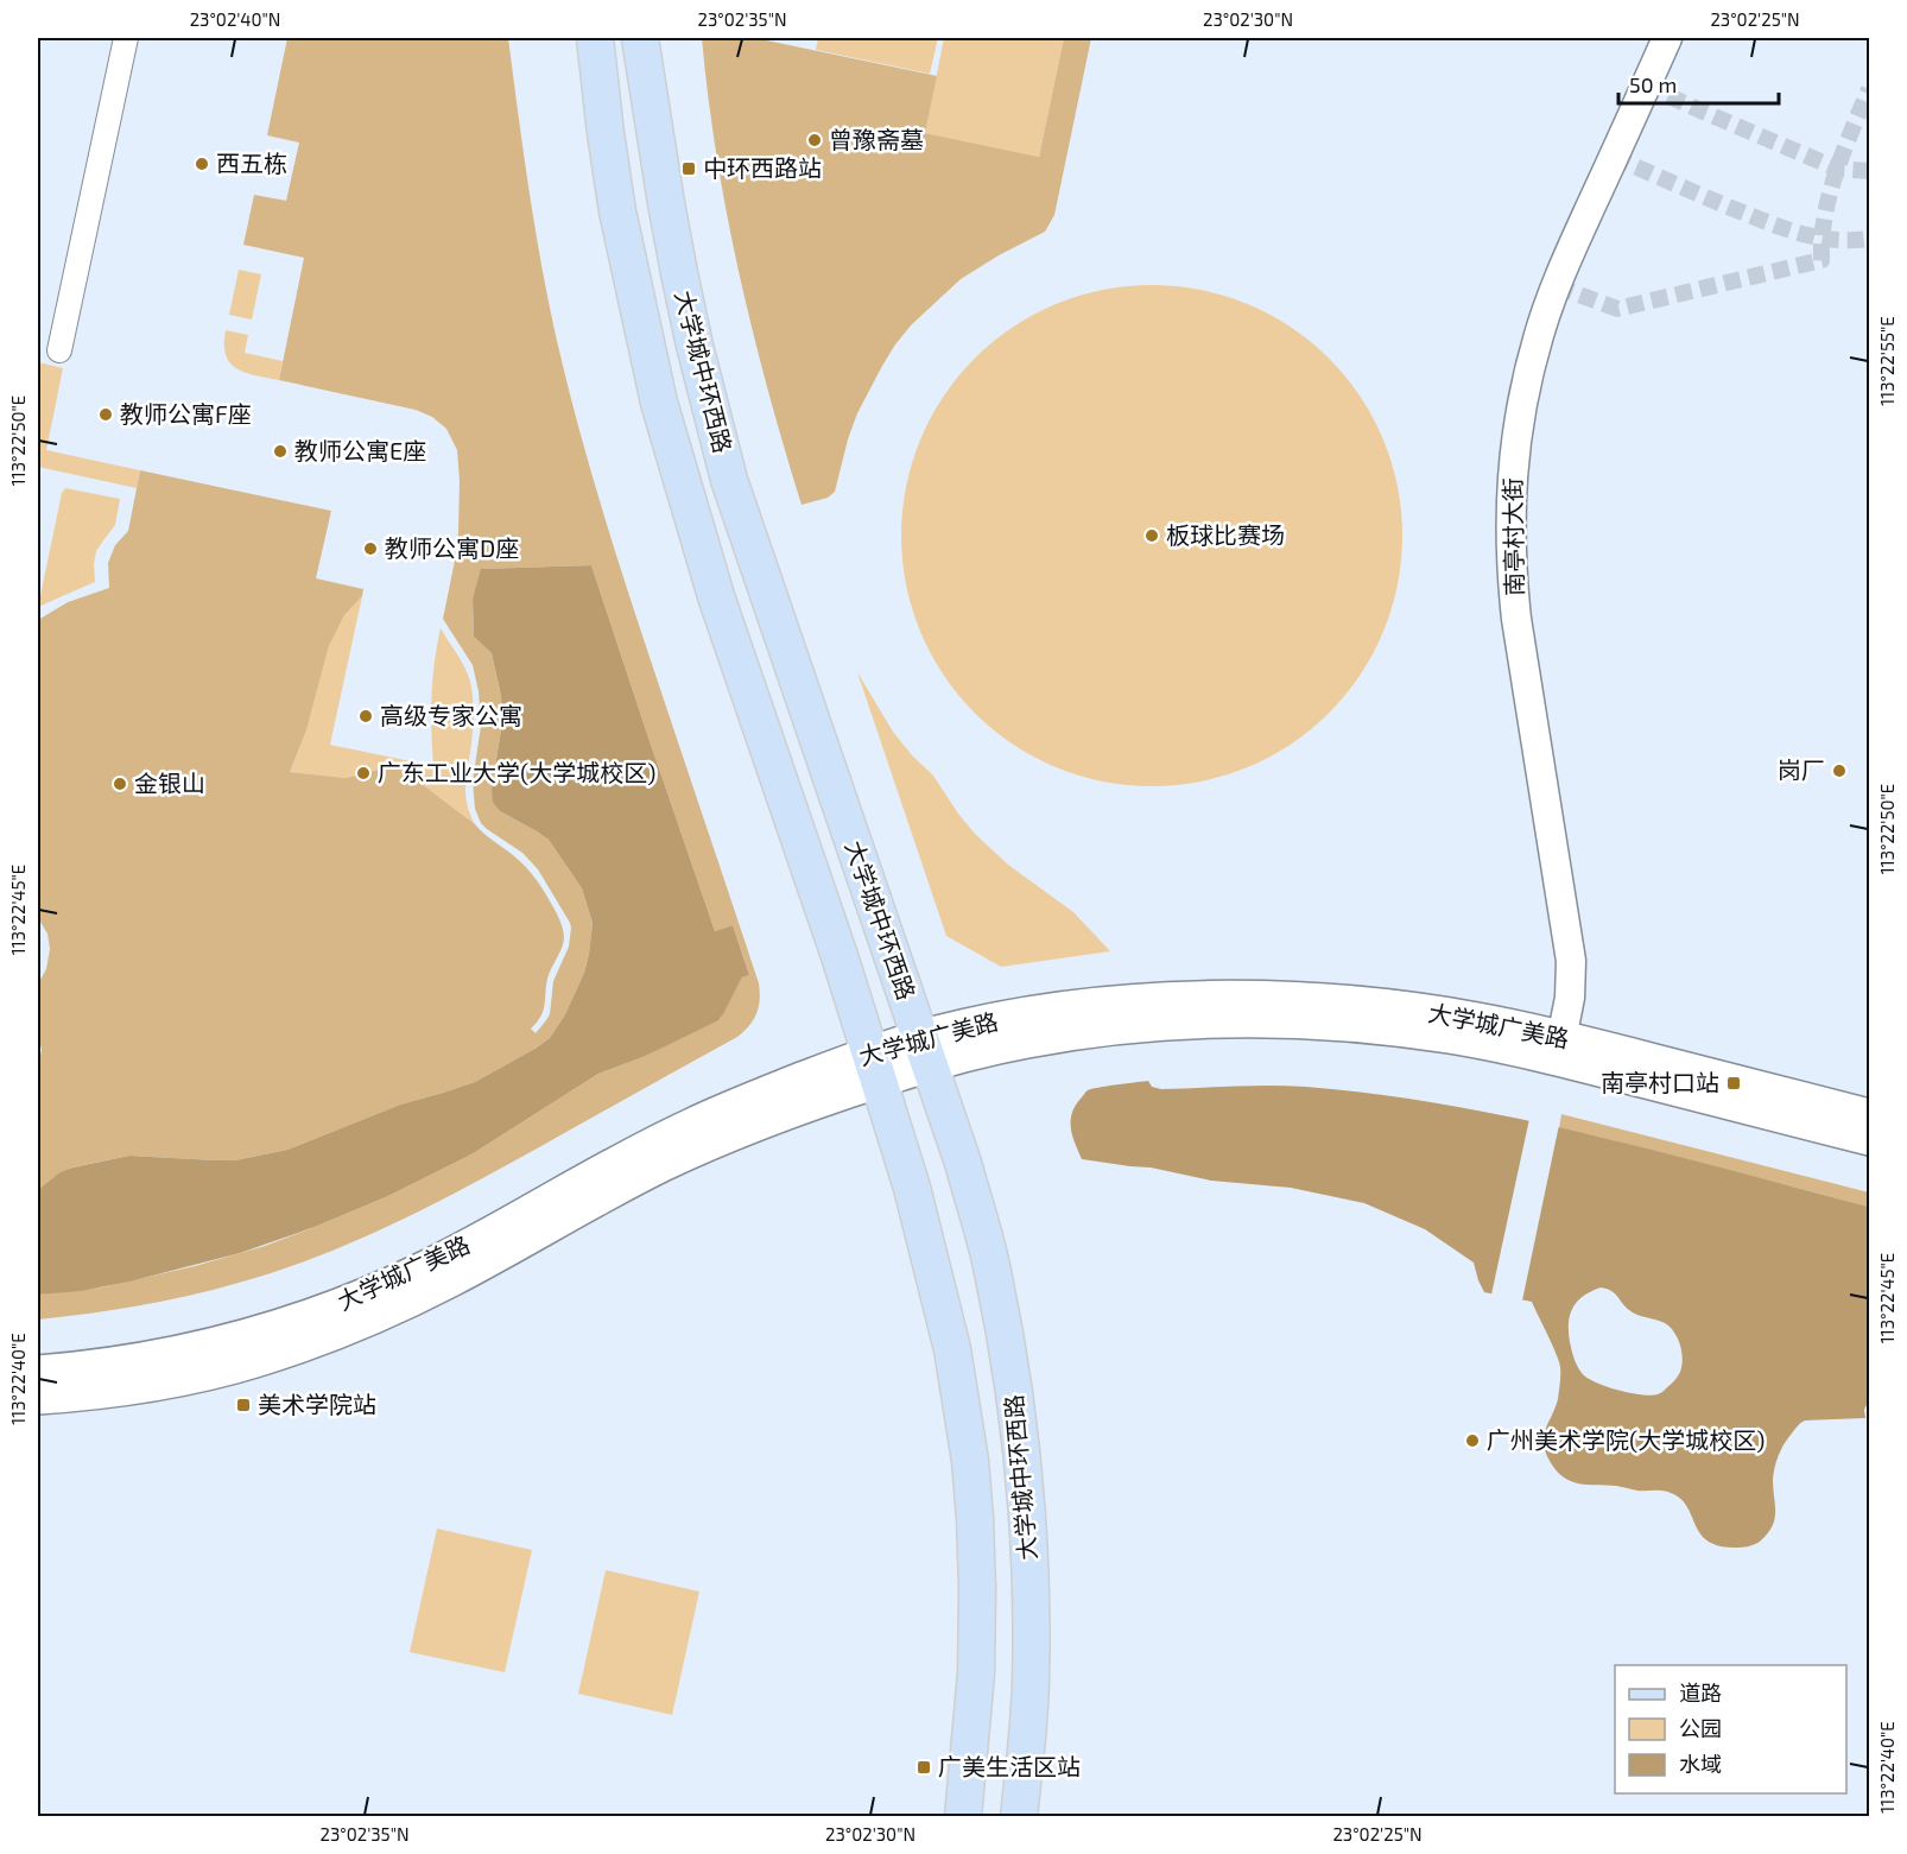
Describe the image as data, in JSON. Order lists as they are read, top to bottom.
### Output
{
  "streets": {
    "main road": ["大学城中环西路", "大学城广美路"],
    "street": ["南亭村大街"]
  },
  "crossings": [
    ["大学城中环西路", "大学城广美路"],
    ["南亭村大街", "大学城广美路"]
  ],
  "places": {
    "other": [
      "曾豫斋墓",
      "西五栋",
      "教师公寓F座",
      "教师公寓E座",
      "板球比赛场",
      "教师公寓D座",
      "高级专家公寓",
      "岗厂",
      "广东工业大学(大学城校区)",
      "金银山",
      "广州美术学院(大学城校区)"
    ],
    "transit": [
      "中环西路站",
      "南亭村口站",
      "美术学院站",
      "广美生活区站"
    ]
  },
  "legend": ["道路", "公园", "水域"],
  "scale_bar": "50 m",
  "coordinates": [
    "23°02'40\"N",
    "23°02'35\"N",
    "23°02'30\"N",
    "23°02'25\"N",
    "113°22'55\"E",
    "113°22'50\"E",
    "113°22'45\"E",
    "113°22'40\"E"
  ]
}
